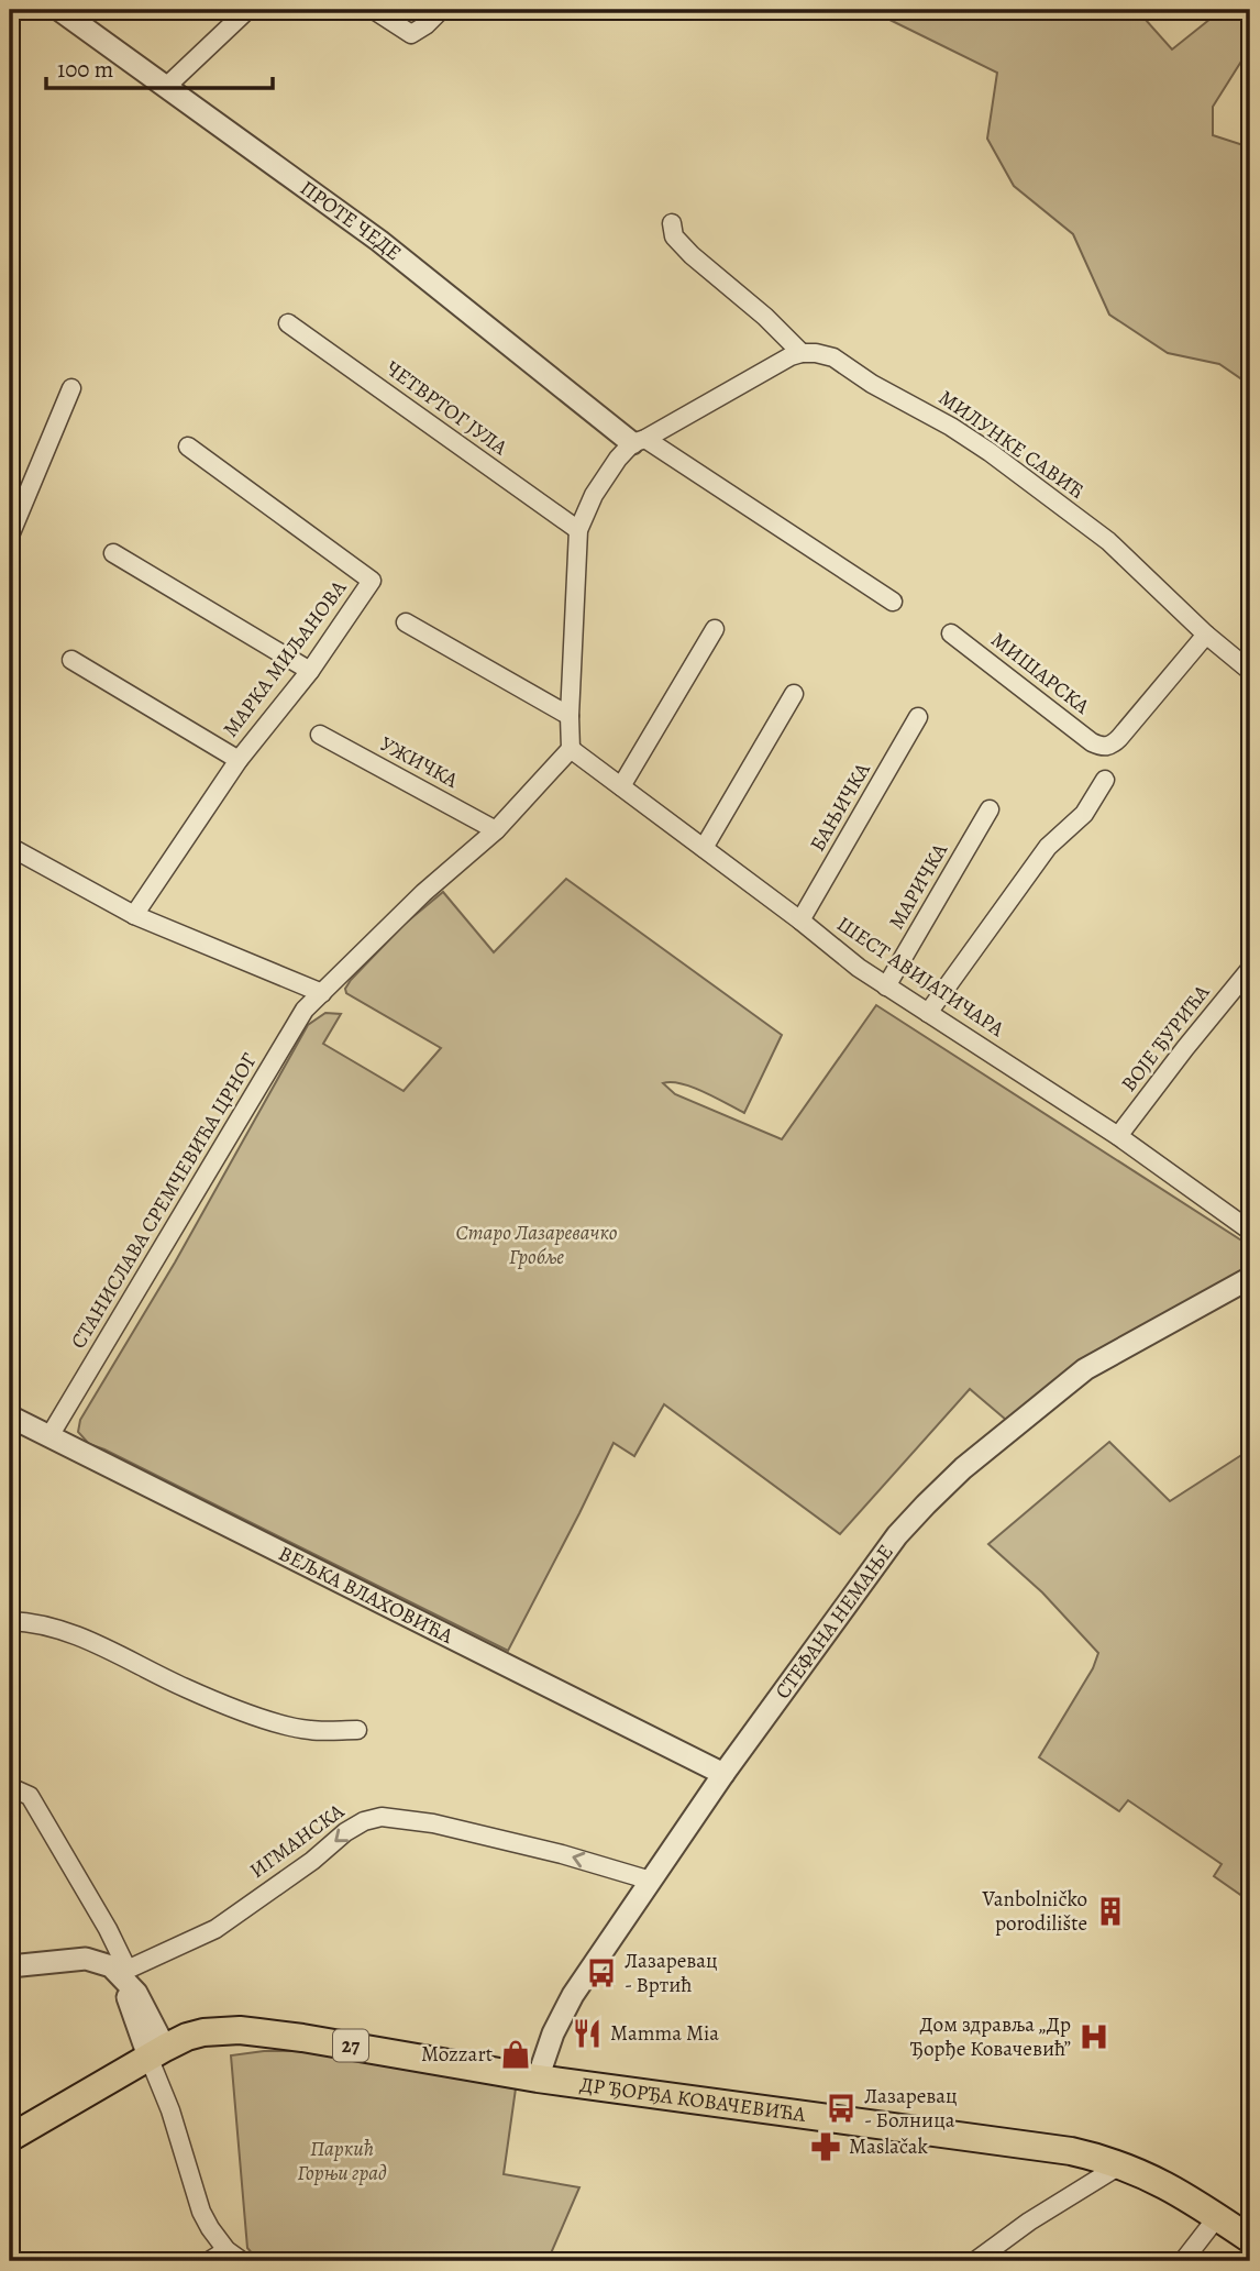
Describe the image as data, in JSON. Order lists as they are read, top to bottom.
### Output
{
  "streets": {
    "main road": ["27", "ДР ЂОРЂА КОВАЧЕВИЋА"],
    "street": [
      "ПРОТЕ ЧЕДЕ",
      "ЧЕТВРТОГ ЈУЛА",
      "МИЛУНКЕ САВИЋ",
      "МАРКА МИЉАНОВА",
      "МИШАРСКА",
      "УЖИЧКА",
      "БАЊИЧКА",
      "МАРИЧКА",
      "ШЕСТ АВИЈАТИЧАРА",
      "ВОЈЕ ЂУРИЋА",
      "СТАНИСЛАВА СРЕМЧЕВИЋА ЦРНОГ",
      "ВЕЉКА ВЛАХОВИЋА",
      "СТЕФАНА НЕМАЊЕ",
      "ИГМАНСКА"
    ]
  },
  "crossings": [
    ["МИЛУНКЕ САВИЋ", "МИШАРСКА"],
    ["УЖИЧКА", "СТАНИСЛАВА СРЕМЧЕВИЋА ЦРНОГ"],
    ["БАЊИЧКА", "ШЕСТ АВИЈАТИЧАРА"],
    ["МАРИЧКА", "ШЕСТ АВИЈАТИЧАРА"],
    ["ШЕСТ АВИЈАТИЧАРА", "ВОЈЕ ЂУРИЋА"],
    ["ШЕСТ АВИЈАТИЧАРА", "СТАНИСЛАВА СРЕМЧЕВИЋА ЦРНОГ"],
    ["СТАНИСЛАВА СРЕМЧЕВИЋА ЦРНОГ", "ВЕЉКА ВЛАХОВИЋА"],
    ["ВЕЉКА ВЛАХОВИЋА", "СТЕФАНА НЕМАЊЕ"],
    ["СТЕФАНА НЕМАЊЕ", "ИГМАНСКА"],
    ["СТЕФАНА НЕМАЊЕ", "ДР ЂОРЂА КОВАЧЕВИЋА"],
    ["27", "ДР ЂОРЂА КОВАЧЕВИЋА"]
  ],
  "one_way": ["ИГМАНСКА"],
  "parks": ["Старо Лазаревачко Гробље", "Паркић Горњи град"],
  "places": {
    "building": ["Vanbolničko porodilište"],
    "bus stop": ["Лазаревац - Вртић", "Лазаревац - Болница"],
    "restaurant": ["Mamma Mia"],
    "hospital": ["Дом здравља „Др Ђорђе Ковачевић”"],
    "shop": ["Mozzart"],
    "pharmacy": ["Maslačak"]
  },
  "scale_bar": "100 m"
}
